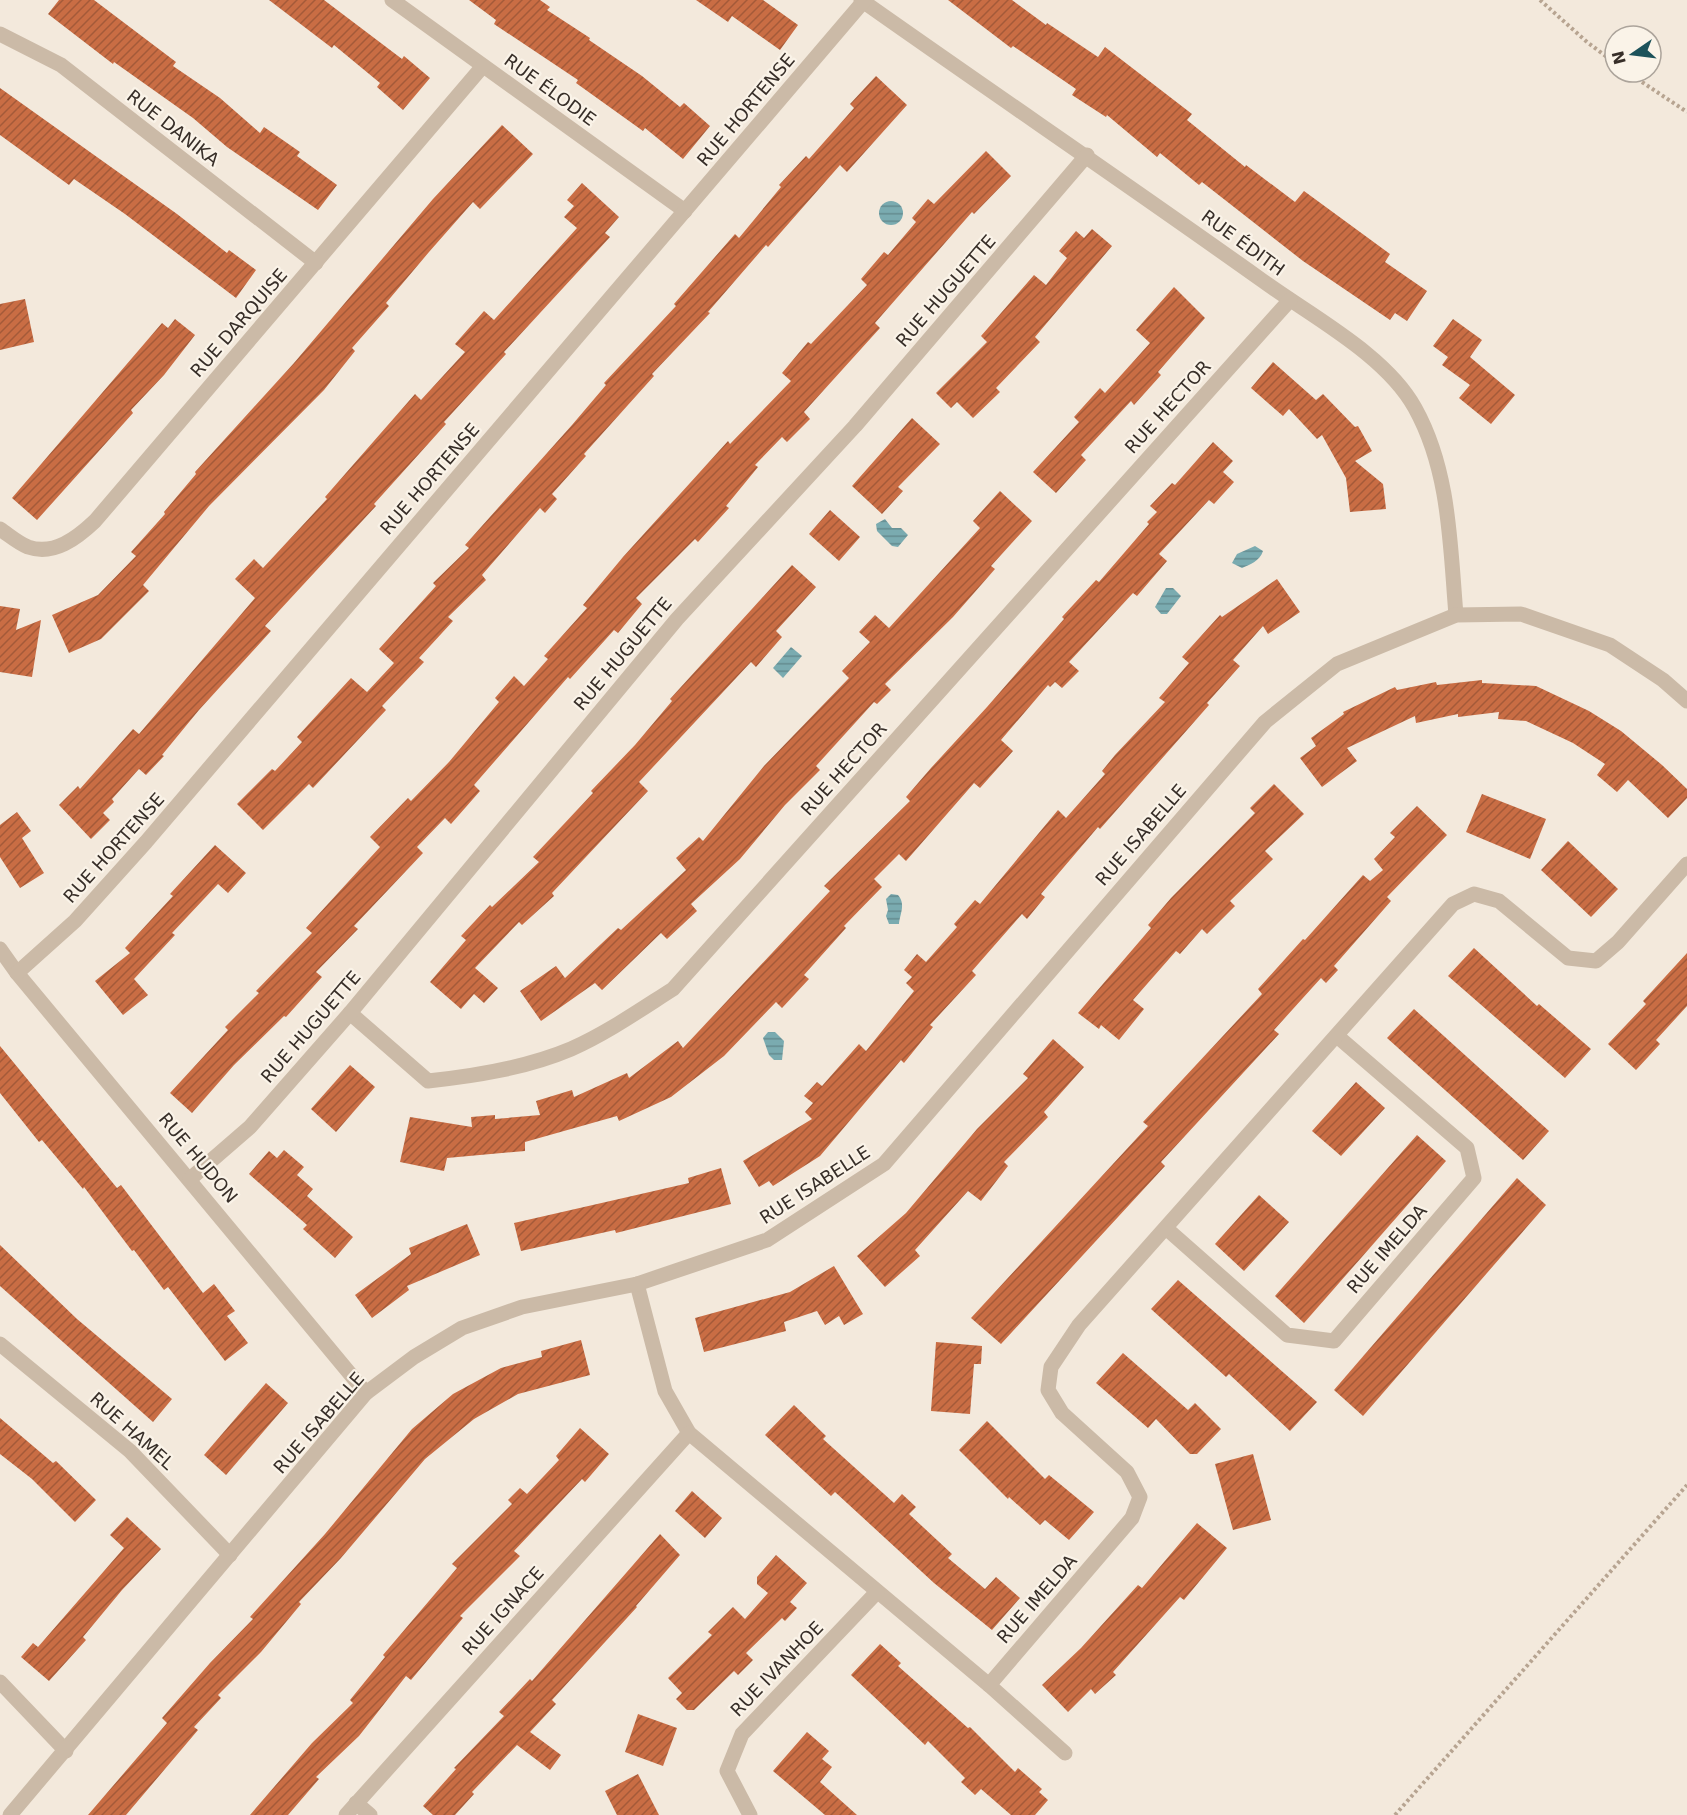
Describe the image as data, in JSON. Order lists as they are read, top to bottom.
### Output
{
  "streets": {
    "street": [
      "RUE ÉLODIE",
      "RUE HORTENSE",
      "RUE DANIKA",
      "RUE ÉDITH",
      "RUE HUGUETTE",
      "RUE DARQUISE",
      "RUE HECTOR",
      "RUE ISABELLE",
      "RUE HUDON",
      "RUE IMELDA",
      "RUE HAMEL",
      "RUE IGNACE",
      "RUE IVANHOE"
    ]
  },
  "crossings": [
    ["RUE ÉLODIE", "RUE HORTENSE"],
    ["RUE ÉLODIE", "RUE DARQUISE"],
    ["RUE HORTENSE", "RUE ÉDITH"],
    ["RUE HORTENSE", "RUE HUDON"],
    ["RUE DANIKA", "RUE DARQUISE"],
    ["RUE ÉDITH", "RUE HUGUETTE"],
    ["RUE ÉDITH", "RUE HECTOR"],
    ["RUE ÉDITH", "RUE ISABELLE"],
    ["RUE HUGUETTE", "RUE HECTOR"],
    ["RUE HUGUETTE", "RUE HUDON"],
    ["RUE ISABELLE", "RUE HUDON"],
    ["RUE ISABELLE", "RUE HAMEL"]
  ],
  "north": "left"
}
